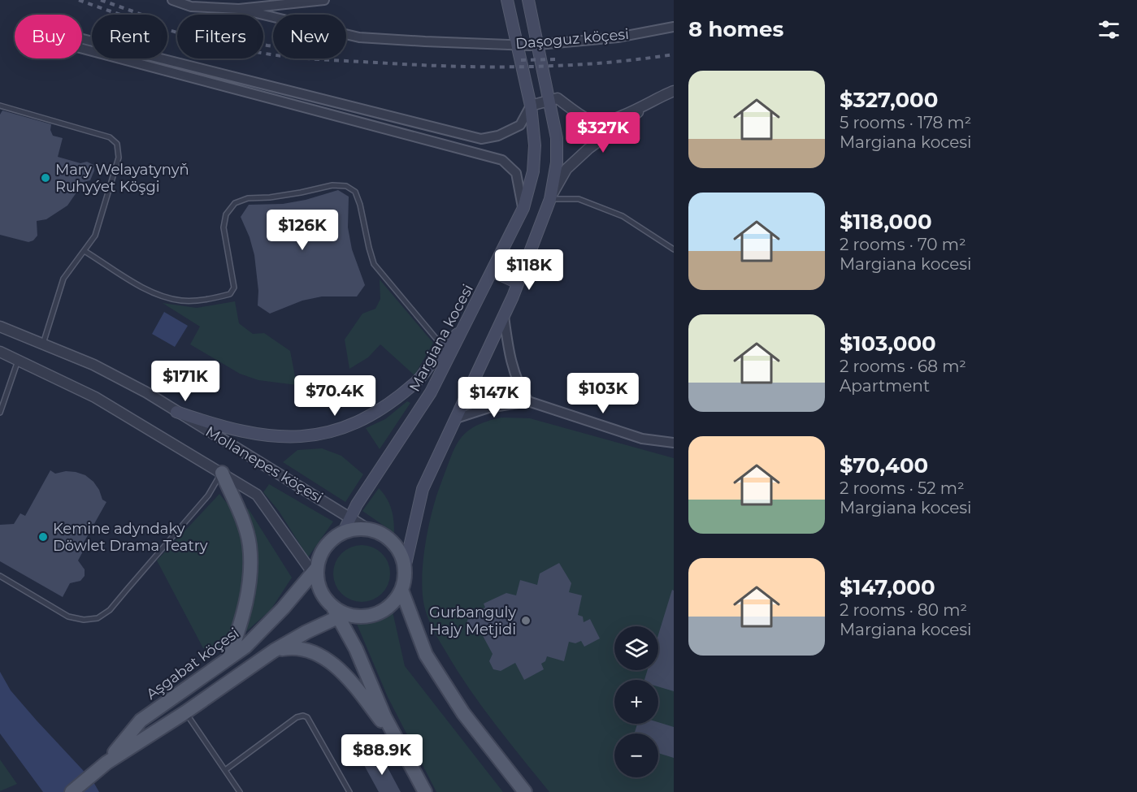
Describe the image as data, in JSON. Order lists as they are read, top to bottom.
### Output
{
  "streets": {
    "main road": ["Margiana kocesi", "Aşgabat köçesi"],
    "street": ["Daşoguz köçesi", "Mollanepes köçesi"]
  },
  "crossings": [
    ["Daşoguz köçesi", "Margiana kocesi"],
    ["Margiana kocesi", "Mollanepes köçesi"],
    ["Margiana kocesi", "Aşgabat köçesi"],
    ["Mollanepes köçesi", "Aşgabat köçesi"]
  ],
  "places": ["Mary Welayatynyň Ruhyýet Köşgi", "Kemine adyndaky Döwlet Drama Teatry", "Gurbanguly Hajy Metjidi"],
  "page": {
    "heading": "8 homes",
    "chip": [
      "Buy",
      "Rent",
      "Filters",
      "New"
    ],
    "list": [
      {
        "name": "$327,000",
        "note": "5 rooms · 178 m² · Margiana kocesi"
      },
      {
        "name": "$118,000",
        "note": "2 rooms · 70 m² · Margiana kocesi"
      },
      {
        "name": "$103,000",
        "note": "2 rooms · 68 m² · Apartment"
      },
      {
        "name": "$70,400",
        "note": "2 rooms · 52 m² · Margiana kocesi"
      },
      {
        "name": "$147,000",
        "note": "2 rooms · 80 m² · Margiana kocesi"
      }
    ],
    "price": [
      "$327K",
      "$126K",
      "$118K",
      "$171K",
      "$103K",
      "$70.4K",
      "$147K",
      "$88.9K"
    ],
    "map_buttons": ["+", "−"]
  }
}
